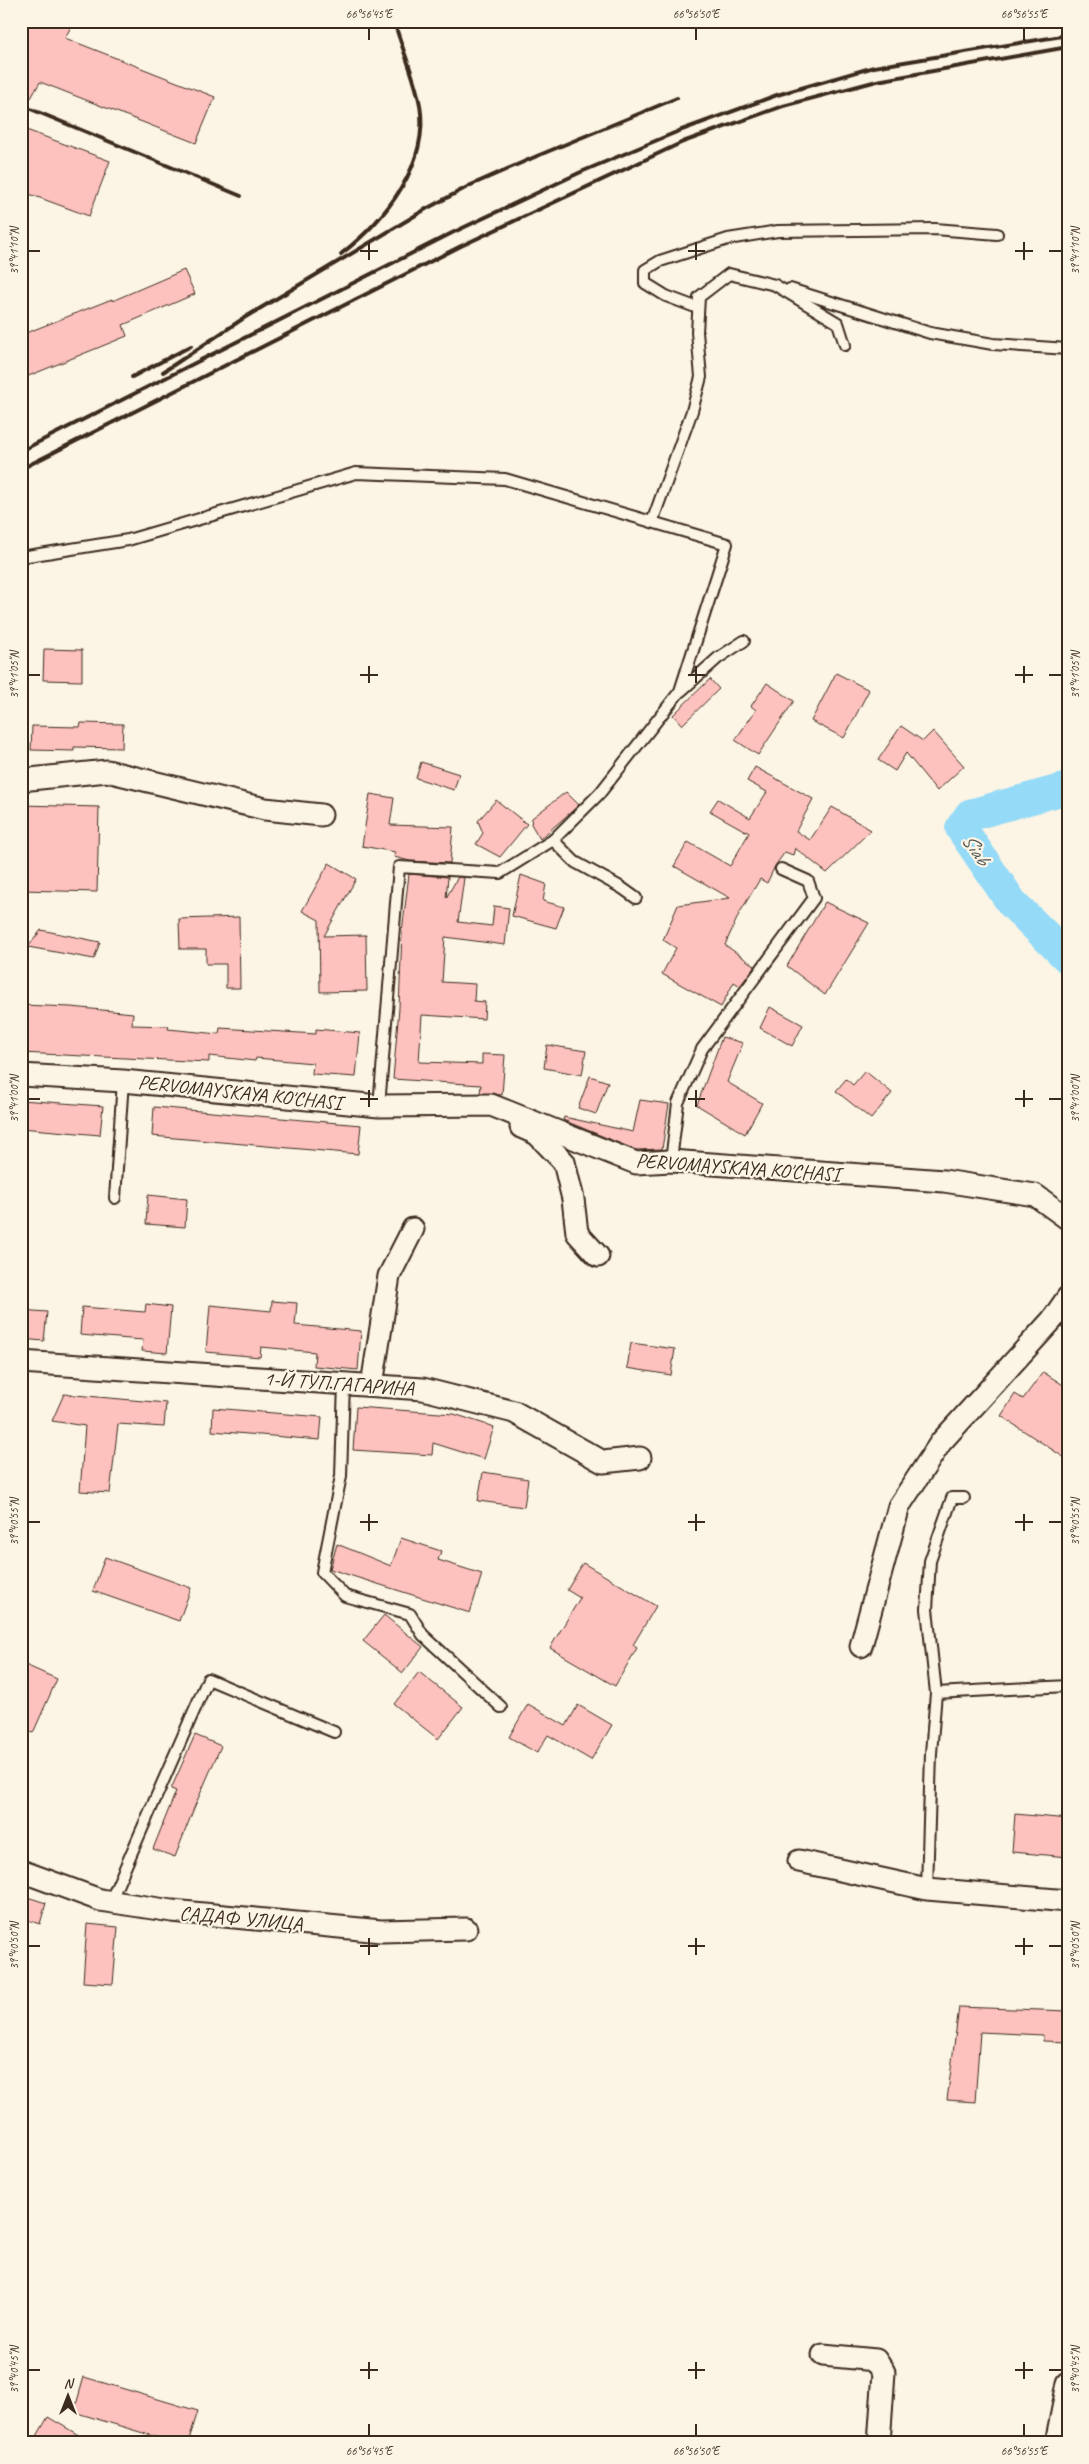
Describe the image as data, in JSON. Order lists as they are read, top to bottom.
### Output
{
  "streets": {
    "street": ["PERVOMAYSKAYA KO'CHASI", "1-Й ТУП.ГАГАРИНА", "САДАФ УЛИЦА"]
  },
  "water": ["Siab"],
  "north": "top",
  "coordinates": [
    "66°56'45\"E",
    "66°56'50\"E",
    "66°56'55\"E",
    "39°41'10\"N",
    "39°41'05\"N",
    "39°41'00\"N",
    "39°40'55\"N",
    "39°40'50\"N",
    "39°40'45\"N"
  ]
}
